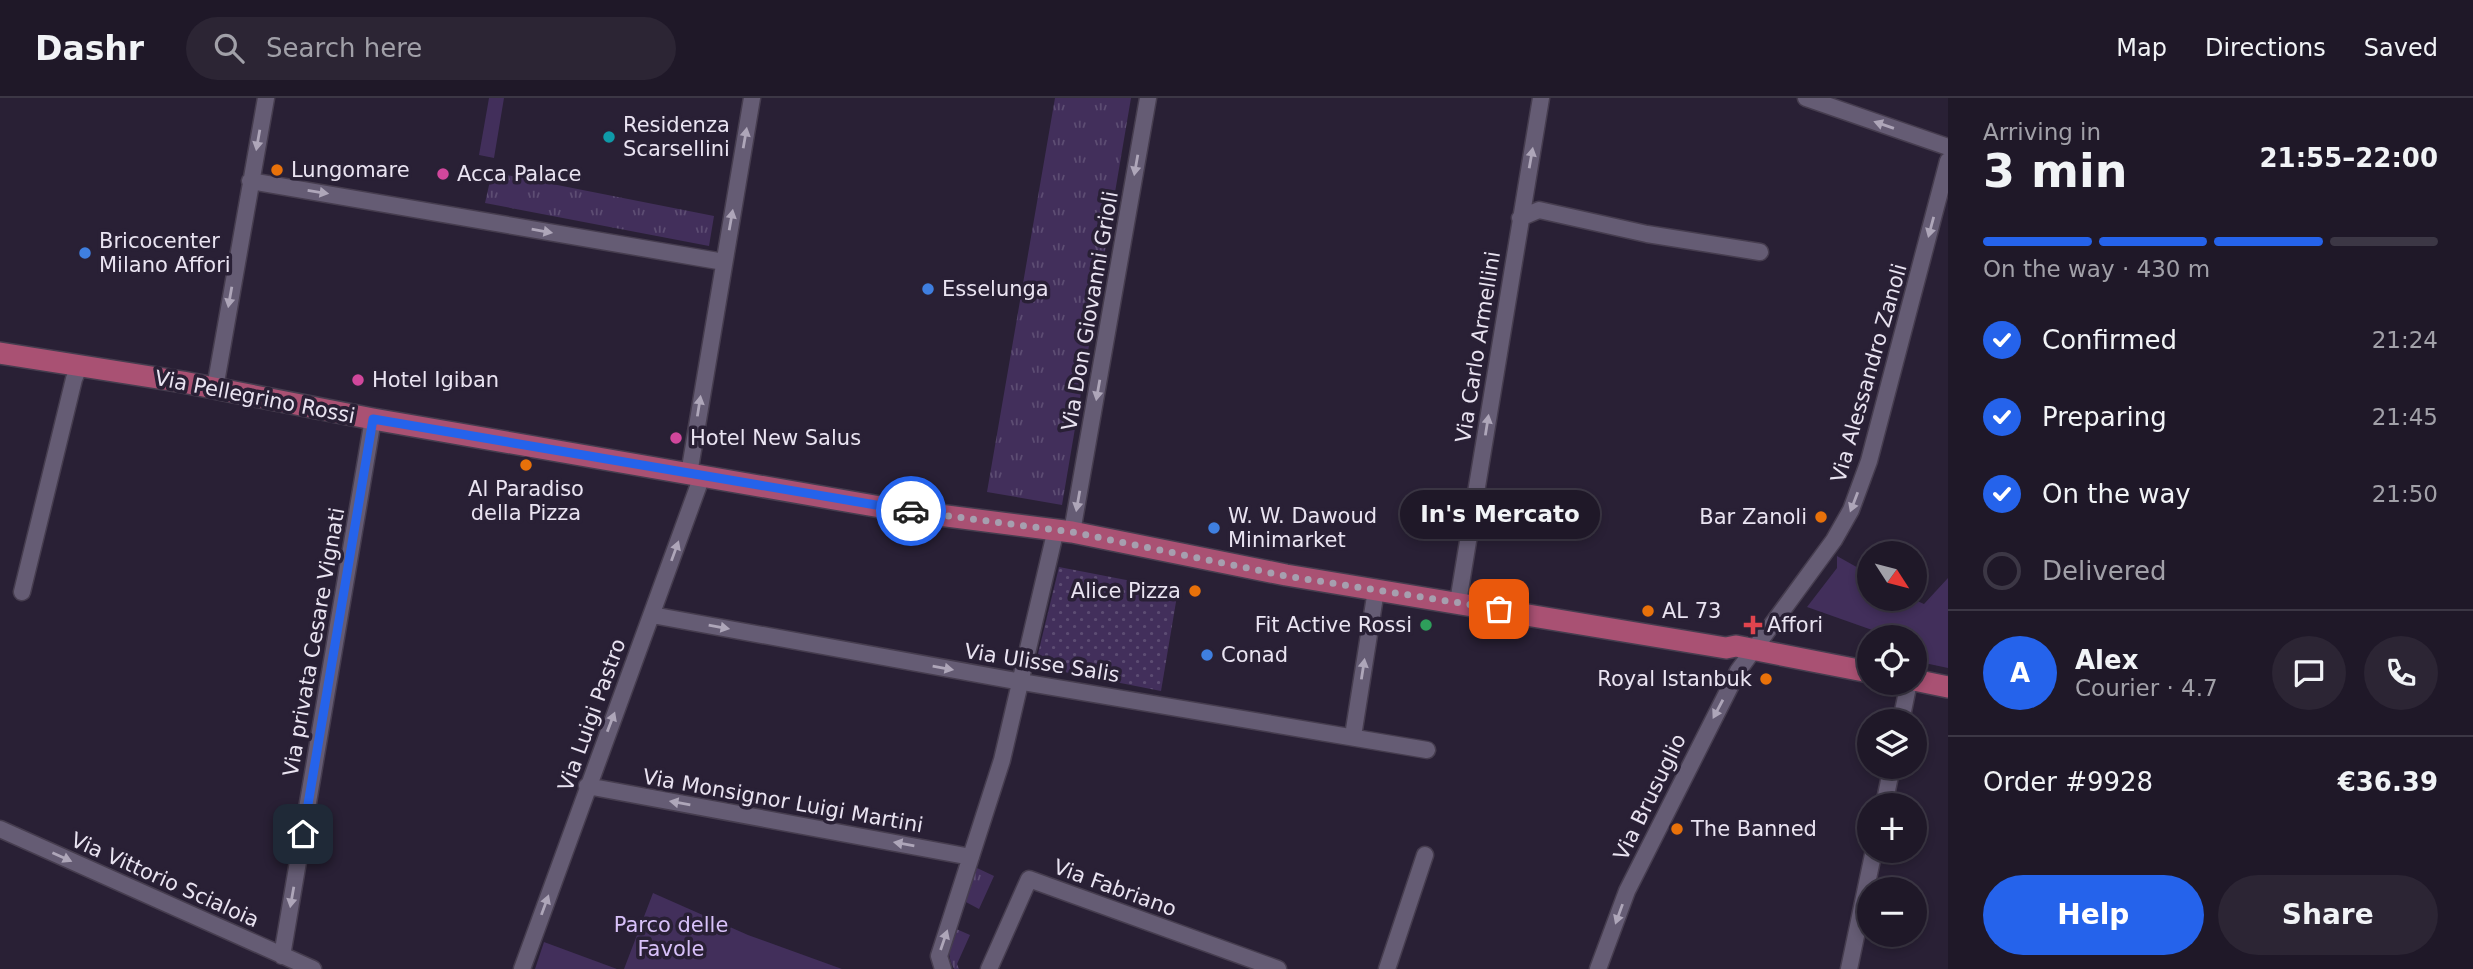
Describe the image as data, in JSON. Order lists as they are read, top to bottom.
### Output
{
  "streets": {
    "main road": ["Via Pellegrino Rossi"],
    "street": [
      "Via Don Giovanni Grioli",
      "Via Carlo Armellini",
      "Via Alessandro Zanoli",
      "Via privata Cesare Vignati",
      "Via Ulisse Salis",
      "Via Luigi Pastro",
      "Via Brusuglio",
      "Via Monsignor Luigi Martini",
      "Via Vittorio Scialoia",
      "Via Fabriano"
    ]
  },
  "crossings": [
    ["Via Don Giovanni Grioli", "Via Pellegrino Rossi"],
    ["Via Don Giovanni Grioli", "Via Ulisse Salis"],
    ["Via Don Giovanni Grioli", "Via Monsignor Luigi Martini"],
    ["Via Carlo Armellini", "Via Pellegrino Rossi"],
    ["Via Alessandro Zanoli", "Via Pellegrino Rossi"],
    ["Via Alessandro Zanoli", "Via Brusuglio"],
    ["Via Pellegrino Rossi", "Via privata Cesare Vignati"],
    ["Via Pellegrino Rossi", "Via Luigi Pastro"],
    ["Via Pellegrino Rossi", "Via Brusuglio"],
    ["Via privata Cesare Vignati", "Via Vittorio Scialoia"],
    ["Via Ulisse Salis", "Via Luigi Pastro"],
    ["Via Luigi Pastro", "Via Monsignor Luigi Martini"]
  ],
  "one_way": [
    "Via Carlo Armellini",
    "Via Alessandro Zanoli",
    "Via privata Cesare Vignati",
    "Via Ulisse Salis",
    "Via Luigi Pastro",
    "Via Brusuglio",
    "Via Monsignor Luigi Martini",
    "Via Vittorio Scialoia"
  ],
  "parks": ["Parco delle Favole"],
  "places": {
    "other": [
      "Residenza Scarsellini",
      "Lungomare",
      "Acca Palace",
      "Bricocenter Milano Affori",
      "Esselunga",
      "Hotel Igiban",
      "Hotel New Salus",
      "Al Paradiso della Pizza",
      "Bar Zanoli",
      "W. W. Dawoud Minimarket",
      "Alice Pizza",
      "In's Mercato",
      "AL 73",
      "Fit Active Rossi",
      "Conad",
      "Royal Istanbuk",
      "The Banned"
    ],
    "health": ["Affori"]
  },
  "north": "bottom right",
  "page": {
    "header": "Dashr",
    "search": "Search here",
    "nav": ["Map", "Directions", "Saved"],
    "heading": ["3 min", "Arriving in", "21:55–22:00"],
    "panel": [
      "Alex",
      "Courier · 4.7",
      "Order #9928",
      "€36.39"
    ],
    "bar": "On the way · 430 m",
    "list": [
      ["Confirmed", "21:24"],
      ["Preparing", "21:45"],
      ["On the way", "21:50"],
      "Delivered"
    ],
    "bubble": "In's Mercato",
    "map_buttons": ["+", "−"],
    "round": "A",
    "buttons": ["Help", "Share"]
  }
}
